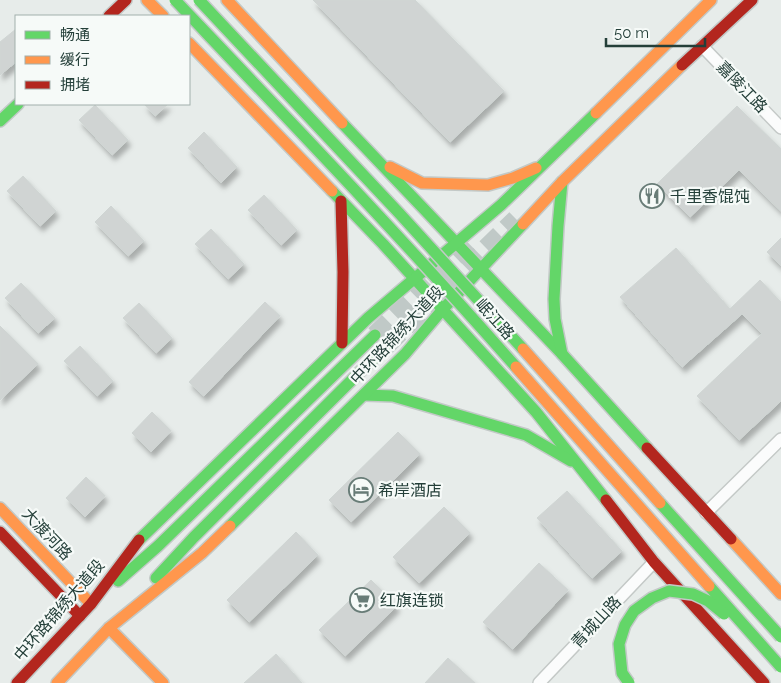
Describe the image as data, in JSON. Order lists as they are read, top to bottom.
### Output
{
  "streets": {
    "main road": ["岷江路", "中环路锦绣大道段", "大渡河路"],
    "street": ["嘉陵江路", "青城山路"]
  },
  "crossings": [
    ["嘉陵江路", "中环路锦绣大道段"],
    ["岷江路", "中环路锦绣大道段"],
    ["岷江路", "青城山路"],
    ["中环路锦绣大道段", "大渡河路"]
  ],
  "places": {
    "restaurant": ["千里香馄饨"],
    "hotel": ["希岸酒店"],
    "supermarket": ["红旗连锁"]
  },
  "legend": ["畅通", "缓行", "拥堵"],
  "scale_bar": "50 m"
}
